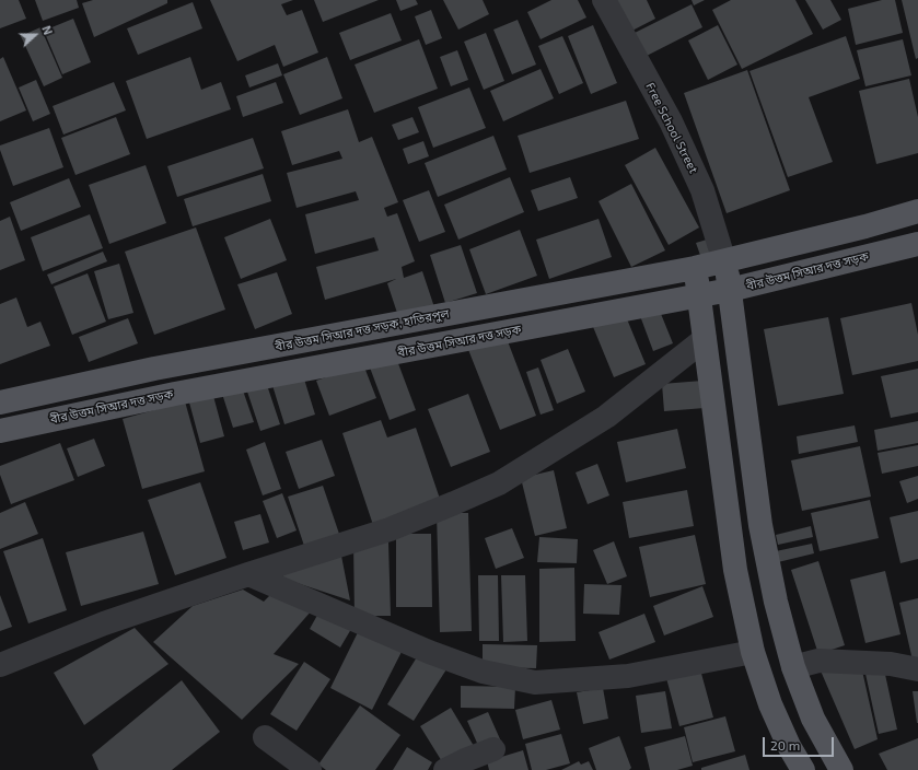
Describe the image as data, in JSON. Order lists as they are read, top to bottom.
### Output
{
  "streets": {
    "main road": ["বীর উত্তম সিআর দত্ত সড়ক", "বীর উত্তম সিআর দত্ত সড়ক, হাতিরপুল"],
    "street": ["Free School Street"]
  },
  "crossings": [
    ["Free School Street", "বীর উত্তম সিআর দত্ত সড়ক, হাতিরপুল"]
  ],
  "scale_bar": "20 m",
  "north": "right"
}
